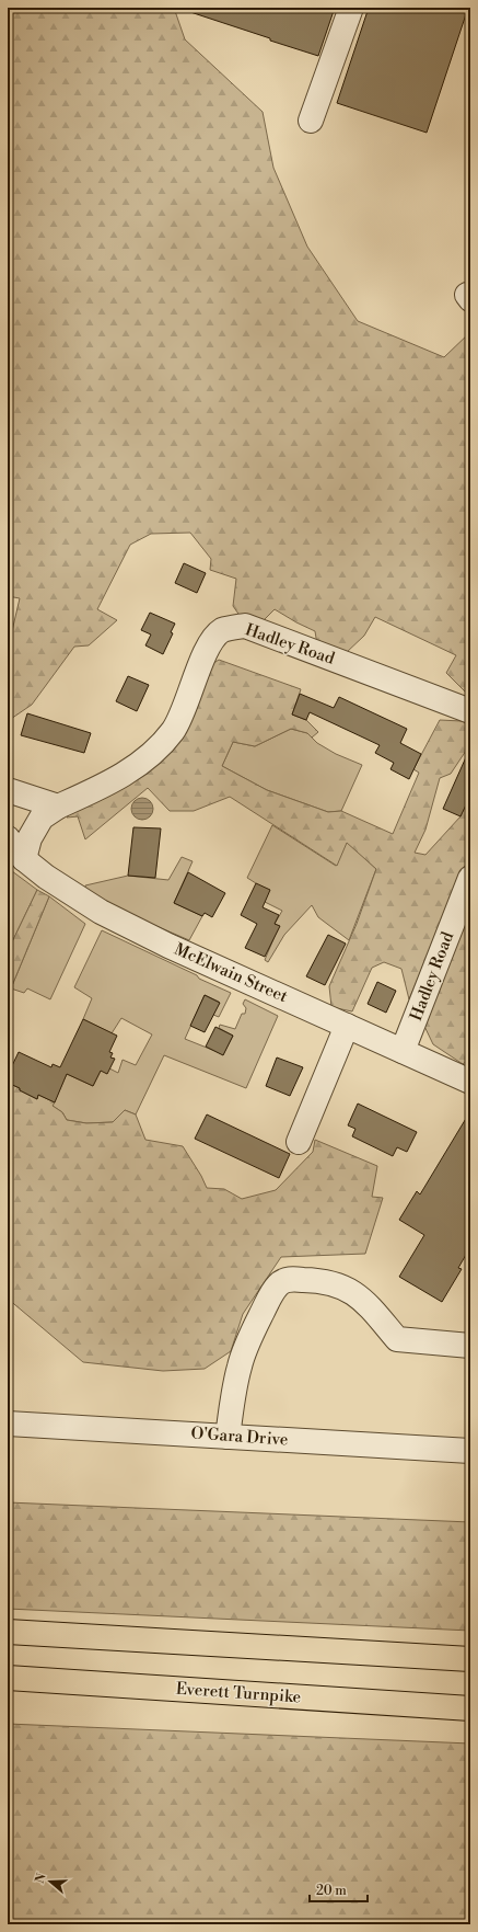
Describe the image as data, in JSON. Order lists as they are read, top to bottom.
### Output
{
  "streets": {
    "highway": ["Everett Turnpike"],
    "street": ["Hadley Road", "McElwain Street", "O'Gara Drive"]
  },
  "crossings": [
    ["Hadley Road", "McElwain Street"]
  ],
  "scale_bar": "20 m",
  "north": "left"
}
